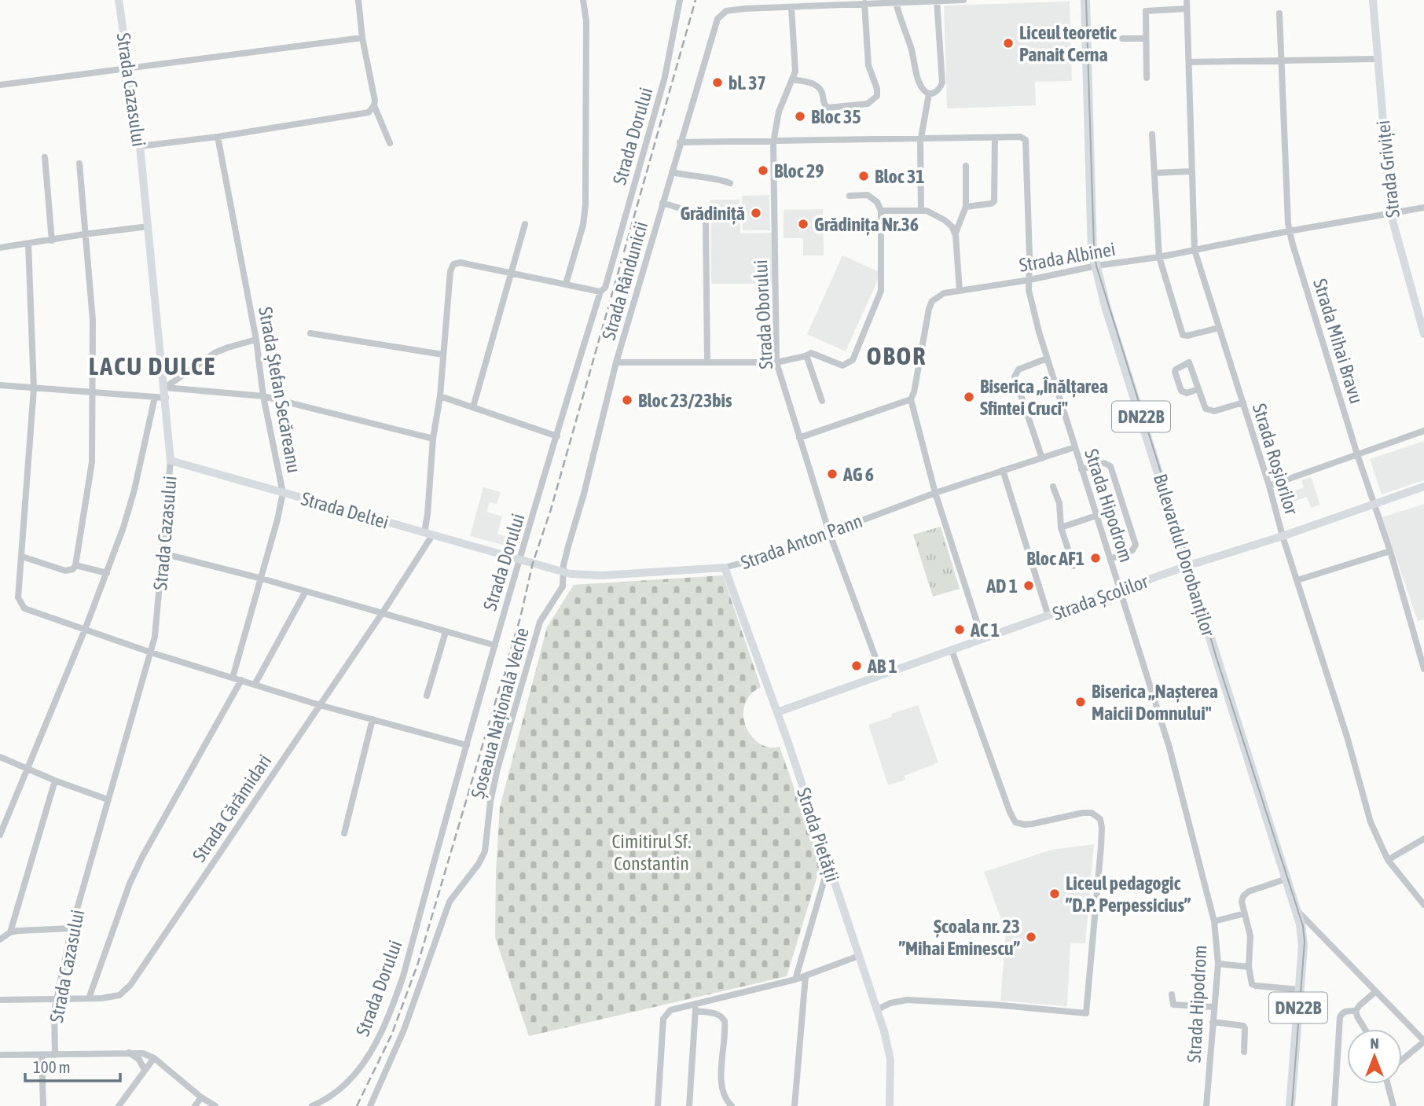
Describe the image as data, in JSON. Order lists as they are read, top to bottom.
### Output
{
  "streets": {
    "main road": ["DN22B", "Bulevardul Dorobanților"],
    "street": [
      "Strada Cazasului",
      "Strada Dorului",
      "Strada Griviței",
      "Strada Albinei",
      "Strada Rândunicii",
      "Strada Oborului",
      "Strada Mihai Bravu",
      "Strada Ștefan Secăreanu",
      "Strada Roșiorilor",
      "Strada Hipodrom",
      "Strada Deltei",
      "Strada Anton Pann",
      "Strada Școlilor",
      "Șoseaua Națională Veche",
      "Strada Cărămidari",
      "Strada Pietății"
    ]
  },
  "crossings": [
    ["Strada Cazasului", "Strada Deltei"],
    ["Strada Cazasului", "Strada Cărămidari"],
    ["Strada Dorului", "Strada Deltei"],
    ["Strada Dorului", "Strada Anton Pann"],
    ["Strada Griviței", "Strada Albinei"],
    ["Strada Albinei", "Strada Mihai Bravu"],
    ["Strada Albinei", "Strada Roșiorilor"],
    ["Strada Albinei", "Strada Hipodrom"],
    ["Strada Albinei", "Bulevardul Dorobanților"],
    ["Strada Rândunicii", "Strada Oborului"],
    ["Strada Rândunicii", "Strada Anton Pann"],
    ["Strada Rândunicii", "Șoseaua Națională Veche"],
    ["Strada Oborului", "Strada Anton Pann"],
    ["Strada Oborului", "Strada Școlilor"],
    ["Strada Mihai Bravu", "Strada Școlilor"],
    ["Strada Ștefan Secăreanu", "Strada Deltei"],
    ["Strada Roșiorilor", "Strada Școlilor"],
    ["Strada Hipodrom", "Strada Anton Pann"],
    ["Strada Hipodrom", "Strada Școlilor"],
    ["Strada Deltei", "Strada Anton Pann"],
    ["Strada Deltei", "Strada Cărămidari"],
    ["Strada Anton Pann", "Șoseaua Națională Veche"],
    ["Strada Anton Pann", "Strada Pietății"],
    ["Bulevardul Dorobanților", "Strada Școlilor"],
    ["Strada Școlilor", "Strada Pietății"]
  ],
  "districts": ["OBOR", "LACU DULCE"],
  "parks": ["Cimitirul Sf. Constantin"],
  "places": [
    "Liceul teoretic Panait Cerna",
    "bl. 37",
    "Bloc 35",
    "Bloc 29",
    "Bloc 31",
    "Grădiniță",
    "Grădinița Nr.36",
    "Biserica „Înălțarea Sfintei Cruci\"",
    "Bloc 23/23bis",
    "AG 6",
    "Bloc AF1",
    "AD 1",
    "AC 1",
    "AB 1",
    "Biserica „Nașterea Maicii Domnului\"",
    "Liceul pedagogic ”D.P. Perpessicius”",
    "Școala nr. 23 ”Mihai Eminescu”"
  ],
  "scale_bar": "100 m",
  "north": "top"
}
